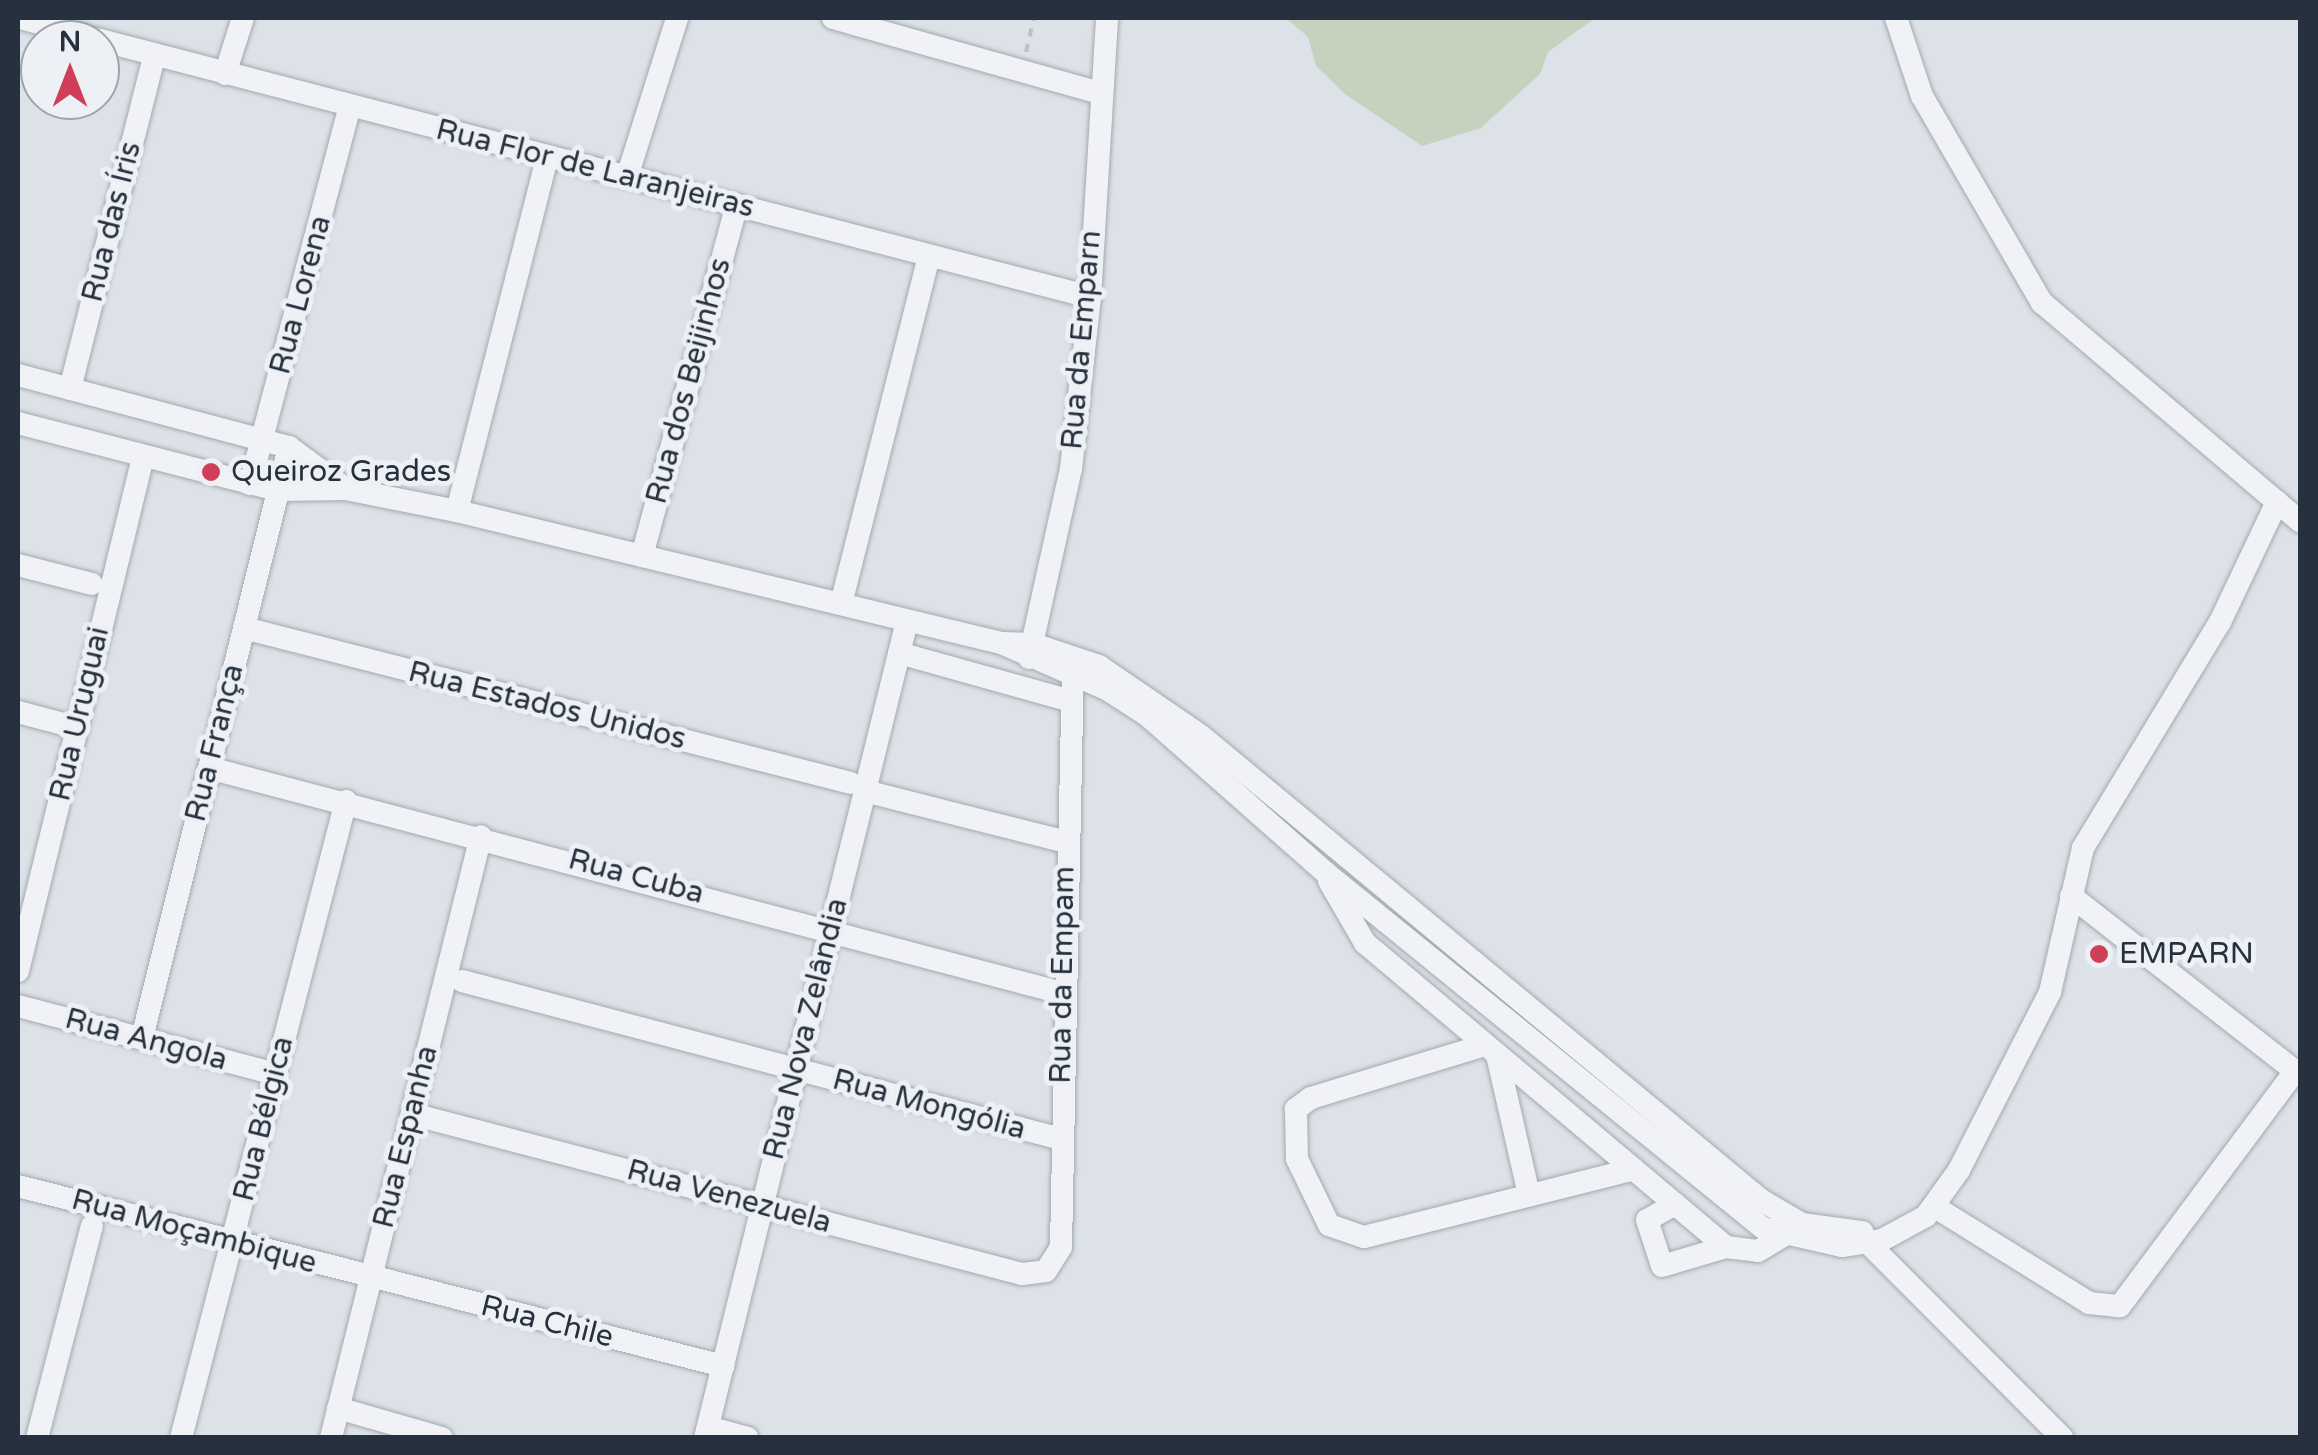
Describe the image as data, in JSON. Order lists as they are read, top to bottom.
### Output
{
  "streets": {
    "street": [
      "Rua Flor de Laranjeiras",
      "Rua das Íris",
      "Rua Lorena",
      "Rua da Emparn",
      "Rua dos Beijinhos",
      "Rua Estados Unidos",
      "Rua Uruguai",
      "Rua França",
      "Rua Cuba",
      "Rua da Empam",
      "Rua Nova Zelândia",
      "Rua Angola",
      "Rua Mongólia",
      "Rua Bélgica",
      "Rua Espanha",
      "Rua Venezuela",
      "Rua Moçambique",
      "Rua Chile"
    ]
  },
  "crossings": [
    ["Rua Flor de Laranjeiras", "Rua das Íris"],
    ["Rua Flor de Laranjeiras", "Rua Lorena"],
    ["Rua Flor de Laranjeiras", "Rua da Emparn"],
    ["Rua Flor de Laranjeiras", "Rua dos Beijinhos"],
    ["Rua Estados Unidos", "Rua França"],
    ["Rua Estados Unidos", "Rua da Empam"],
    ["Rua Estados Unidos", "Rua Nova Zelândia"],
    ["Rua França", "Rua Cuba"],
    ["Rua França", "Rua Angola"],
    ["Rua Cuba", "Rua da Empam"],
    ["Rua Cuba", "Rua Nova Zelândia"],
    ["Rua Cuba", "Rua Bélgica"],
    ["Rua Cuba", "Rua Espanha"],
    ["Rua da Empam", "Rua Mongólia"],
    ["Rua da Empam", "Rua Venezuela"],
    ["Rua Nova Zelândia", "Rua Mongólia"],
    ["Rua Nova Zelândia", "Rua Venezuela"],
    ["Rua Nova Zelândia", "Rua Chile"],
    ["Rua Angola", "Rua Bélgica"],
    ["Rua Bélgica", "Rua Moçambique"],
    ["Rua Espanha", "Rua Venezuela"],
    ["Rua Espanha", "Rua Moçambique"],
    ["Rua Espanha", "Rua Chile"],
    ["Rua Moçambique", "Rua Chile"]
  ],
  "places": ["Queiroz Grades", "EMPARN"],
  "north": "top"
}
